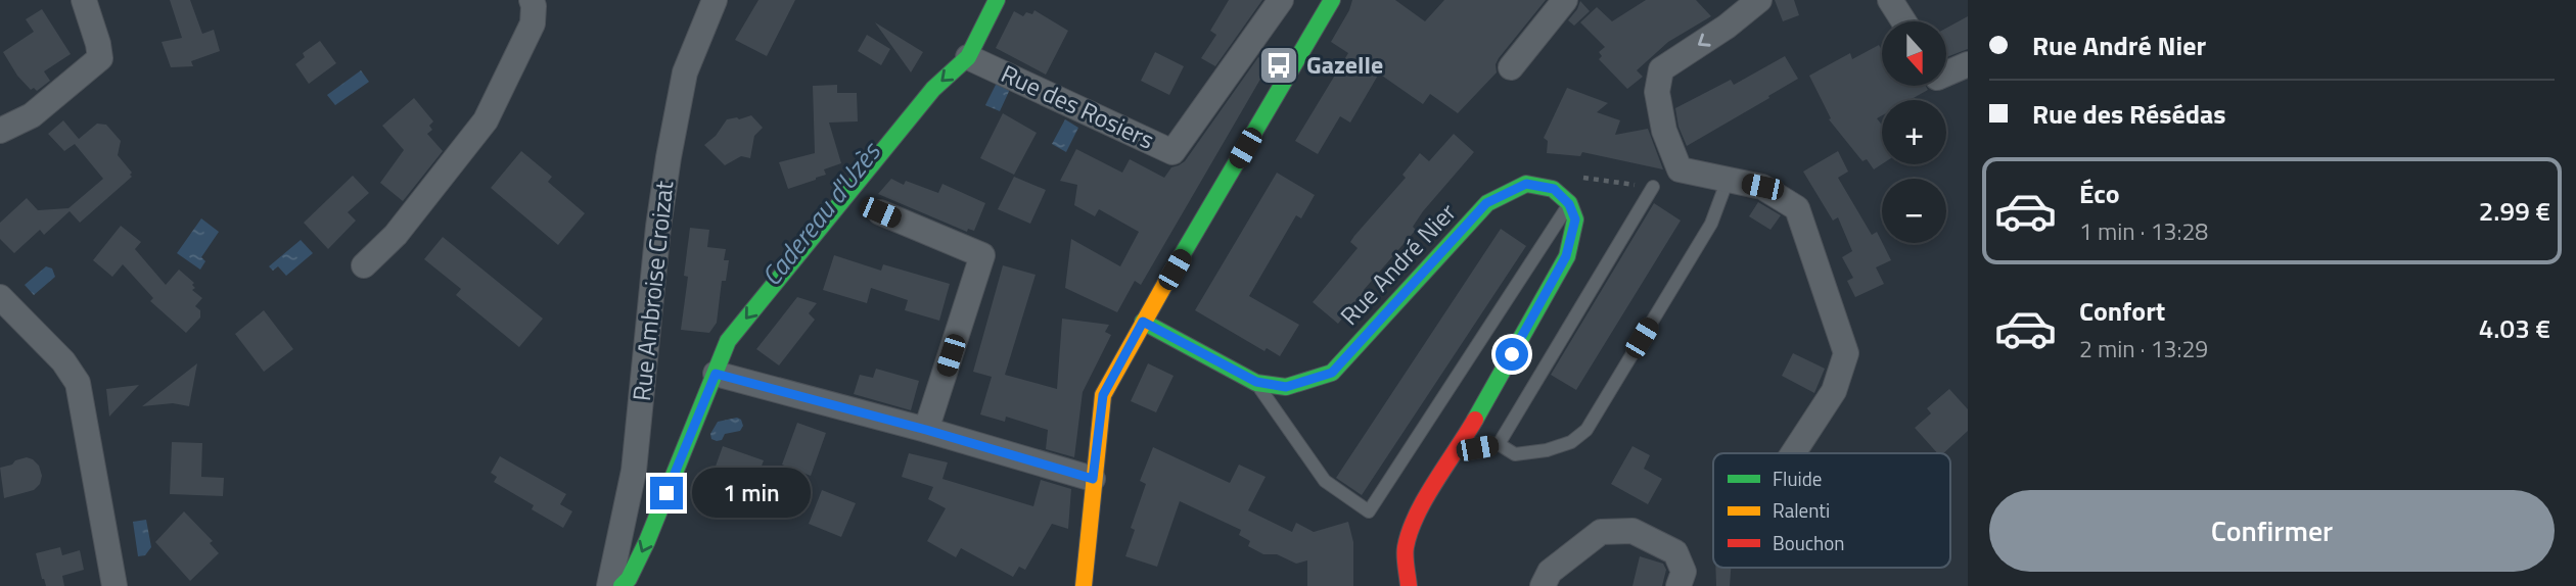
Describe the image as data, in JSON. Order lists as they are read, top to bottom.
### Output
{
  "streets": {
    "street": ["Rue des Rosiers", "Rue André Nier", "Rue Ambroise Croizat"]
  },
  "water": ["Cadereau d'Uzès"],
  "places": {
    "bus stop": ["Gazelle"]
  },
  "legend": ["Fluide", "Ralenti", "Bouchon"],
  "north": "bottom",
  "page": {
    "banner": ["Rue André Nier", "Rue des Résédas"],
    "map_buttons": ["+", "−"],
    "list": [
      {
        "name": "Éco",
        "note": "1 min · 13:28",
        "value": "2.99 €"
      },
      {
        "name": "Confort",
        "note": "2 min · 13:29",
        "value": "4.03 €"
      }
    ],
    "bubble": "1 min",
    "buttons": "Confirmer"
  }
}
